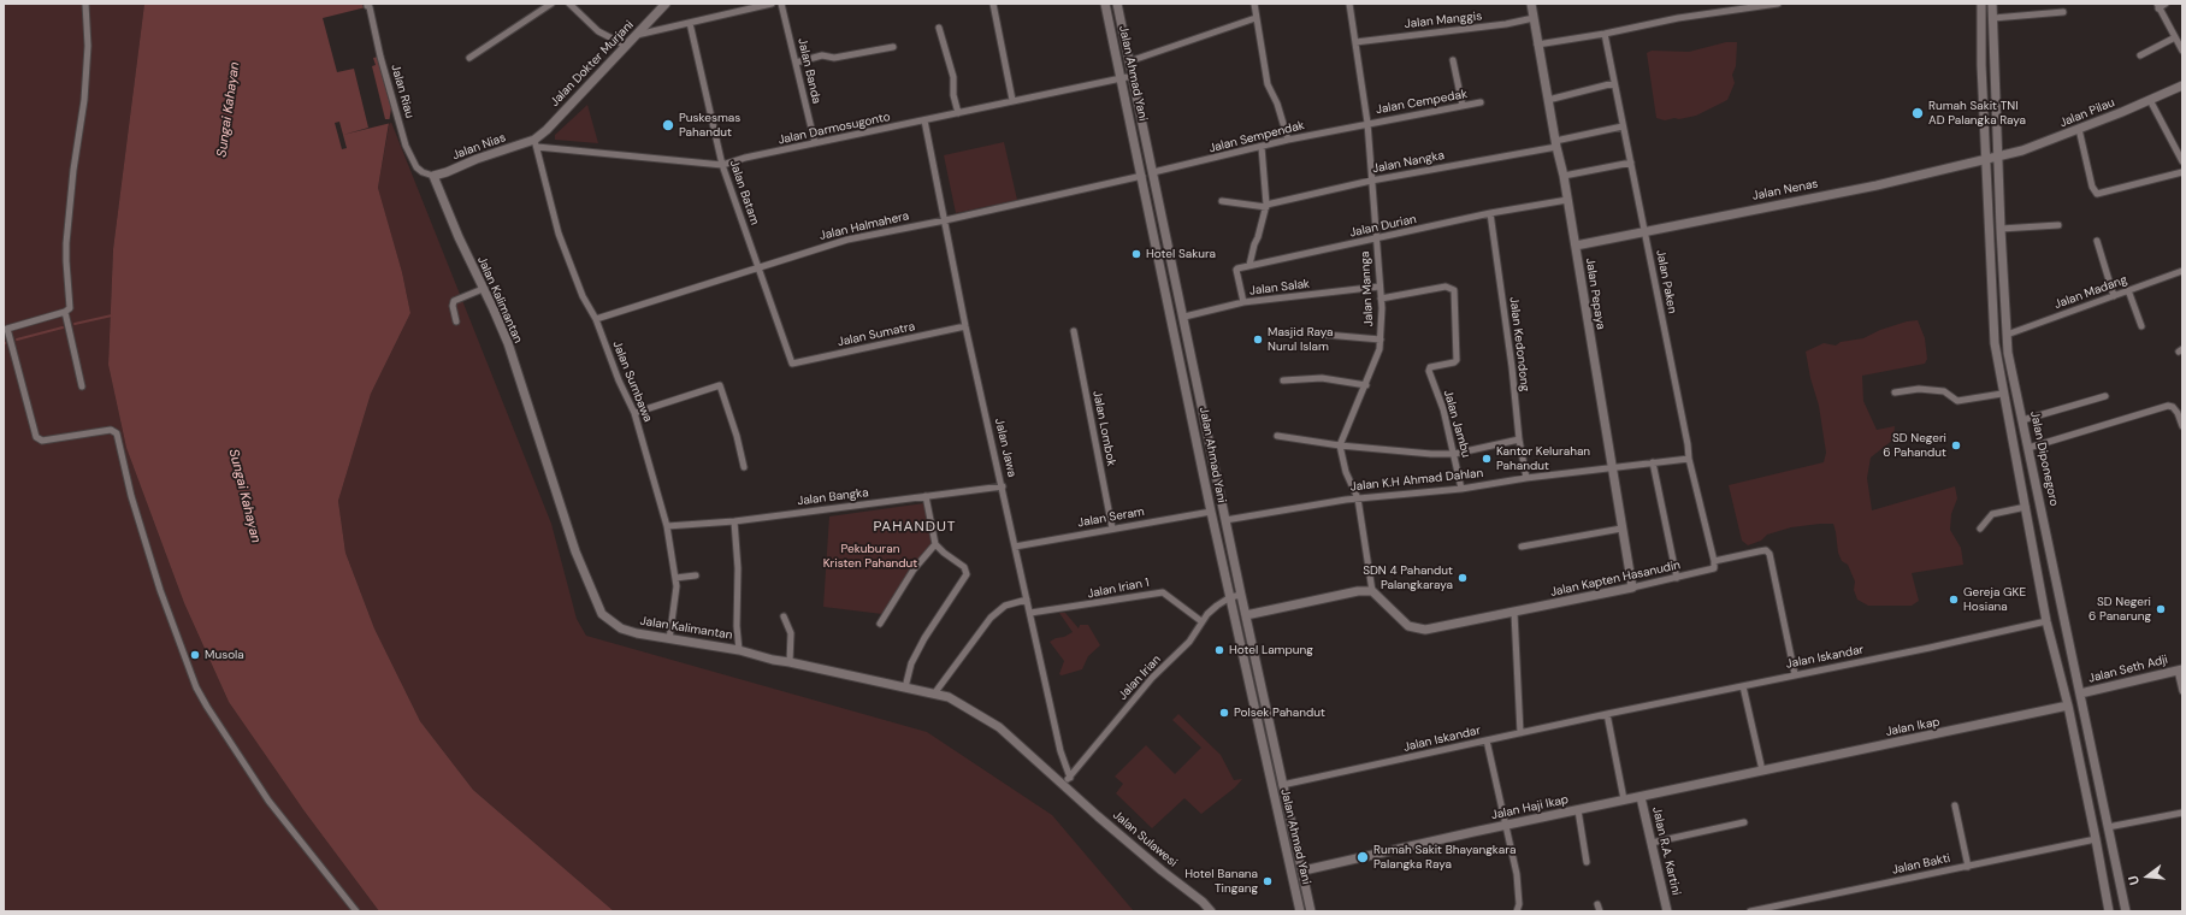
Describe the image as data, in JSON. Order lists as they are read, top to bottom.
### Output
{
  "streets": {
    "street": [
      "Jalan Manggis",
      "Jalan Dokter Murjani",
      "Jalan Banda",
      "Jalan Ahmad Yani",
      "Jalan Riau",
      "Jalan Cempedak",
      "Jalan Pilau",
      "Jalan Darmosugonto",
      "Jalan Sempendak",
      "Jalan Nias",
      "Jalan Nangka",
      "Jalan Nenas",
      "Jalan Batam",
      "Jalan Halmahera",
      "Jalan Durian",
      "Jalan Paken",
      "Jalan Salak",
      "Jalan Mannga",
      "Jalan Madang",
      "Jalan Pepaya",
      "Jalan Kalimantan",
      "Jalan Sumatra",
      "Jalan Kedondong",
      "Jalan Sumbawa",
      "Jalan Jambu",
      "Jalan Lombok",
      "Jalan Jawa",
      "Jalan Diponegoro",
      "Jalan K.H Ahmad Dahlan",
      "Jalan Bangka",
      "Jalan Seram",
      "Jalan Kapten Hasanudin",
      "Jalan Irian 1",
      "Jalan Iskandar",
      "Jalan Seth Adji",
      "Jalan Irian",
      "Jalan Ikap",
      "Jalan Haji Ikap",
      "Jalan Sulawesi",
      "Jalan R.A. Kartini",
      "Jalan Bakti"
    ]
  },
  "crossings": [
    ["Jalan Manggis", "Jalan Mannga"],
    ["Jalan Manggis", "Jalan Pepaya"],
    ["Jalan Dokter Murjani", "Jalan Darmosugonto"],
    ["Jalan Dokter Murjani", "Jalan Nias"],
    ["Jalan Dokter Murjani", "Jalan Sumbawa"],
    ["Jalan Banda", "Jalan Darmosugonto"],
    ["Jalan Ahmad Yani", "Jalan Darmosugonto"],
    ["Jalan Ahmad Yani", "Jalan Sempendak"],
    ["Jalan Ahmad Yani", "Jalan Halmahera"],
    ["Jalan Ahmad Yani", "Jalan Salak"],
    ["Jalan Ahmad Yani", "Jalan K.H Ahmad Dahlan"],
    ["Jalan Ahmad Yani", "Jalan Seram"],
    ["Jalan Ahmad Yani", "Jalan Iskandar"],
    ["Jalan Ahmad Yani", "Jalan Irian"],
    ["Jalan Ahmad Yani", "Jalan Haji Ikap"],
    ["Jalan Riau", "Jalan Nias"],
    ["Jalan Riau", "Jalan Kalimantan"],
    ["Jalan Cempedak", "Jalan Sempendak"],
    ["Jalan Cempedak", "Jalan Mannga"],
    ["Jalan Pilau", "Jalan Nenas"],
    ["Jalan Pilau", "Jalan Diponegoro"],
    ["Jalan Darmosugonto", "Jalan Nias"],
    ["Jalan Darmosugonto", "Jalan Batam"],
    ["Jalan Darmosugonto", "Jalan Sumbawa"],
    ["Jalan Darmosugonto", "Jalan Jawa"],
    ["Jalan Sempendak", "Jalan Mannga"],
    ["Jalan Nias", "Jalan Kalimantan"],
    ["Jalan Nias", "Jalan Sumbawa"],
    ["Jalan Nangka", "Jalan Paken"],
    ["Jalan Nangka", "Jalan Mannga"],
    ["Jalan Nangka", "Jalan Pepaya"],
    ["Jalan Nenas", "Jalan Paken"],
    ["Jalan Nenas", "Jalan Pepaya"],
    ["Jalan Nenas", "Jalan Diponegoro"],
    ["Jalan Batam", "Jalan Halmahera"],
    ["Jalan Batam", "Jalan Sumatra"],
    ["Jalan Halmahera", "Jalan Sumbawa"],
    ["Jalan Halmahera", "Jalan Jawa"],
    ["Jalan Durian", "Jalan Mannga"],
    ["Jalan Durian", "Jalan Pepaya"],
    ["Jalan Durian", "Jalan Kedondong"],
    ["Jalan Salak", "Jalan Mannga"],
    ["Jalan Mannga", "Jalan Jambu"],
    ["Jalan Madang", "Jalan Diponegoro"],
    ["Jalan Pepaya", "Jalan K.H Ahmad Dahlan"],
    ["Jalan Pepaya", "Jalan Kapten Hasanudin"],
    ["Jalan Kalimantan", "Jalan Sumbawa"],
    ["Jalan Kalimantan", "Jalan Irian"],
    ["Jalan Kalimantan", "Jalan Sulawesi"],
    ["Jalan Sumatra", "Jalan Jawa"],
    ["Jalan Kedondong", "Jalan K.H Ahmad Dahlan"],
    ["Jalan Sumbawa", "Jalan Bangka"],
    ["Jalan Jambu", "Jalan K.H Ahmad Dahlan"],
    ["Jalan Lombok", "Jalan Seram"],
    ["Jalan Jawa", "Jalan Bangka"],
    ["Jalan Jawa", "Jalan Seram"],
    ["Jalan Jawa", "Jalan Irian 1"],
    ["Jalan Jawa", "Jalan Irian"],
    ["Jalan Diponegoro", "Jalan Seth Adji"],
    ["Jalan Kapten Hasanudin", "Jalan Iskandar"],
    ["Jalan Irian 1", "Jalan Irian"],
    ["Jalan Irian", "Jalan Sulawesi"],
    ["Jalan Ikap", "Jalan Haji Ikap"],
    ["Jalan Haji Ikap", "Jalan R.A. Kartini"]
  ],
  "districts": ["PAHANDUT"],
  "water": ["Sungai Kahayan"],
  "parks": ["Pekuburan Kristen Pahandut"],
  "places": [
    "Rumah Sakit TNI AD Palangka Raya",
    "Puskesmas Pahandut",
    "Hotel Sakura",
    "Masjid Raya Nurul Islam",
    "SD Negeri 6 Pahandut",
    "Kantor Kelurahan Pahandut",
    "SDN 4 Pahandut Palangkaraya",
    "Gereja GKE Hosiana",
    "SD Negeri 6 Panarung",
    "Hotel Lampung",
    "Musola",
    "Polsek Pahandut",
    "Rumah Sakit Bhayangkara Palangka Raya",
    "Hotel Banana Tingang"
  ],
  "north": "left"
}
